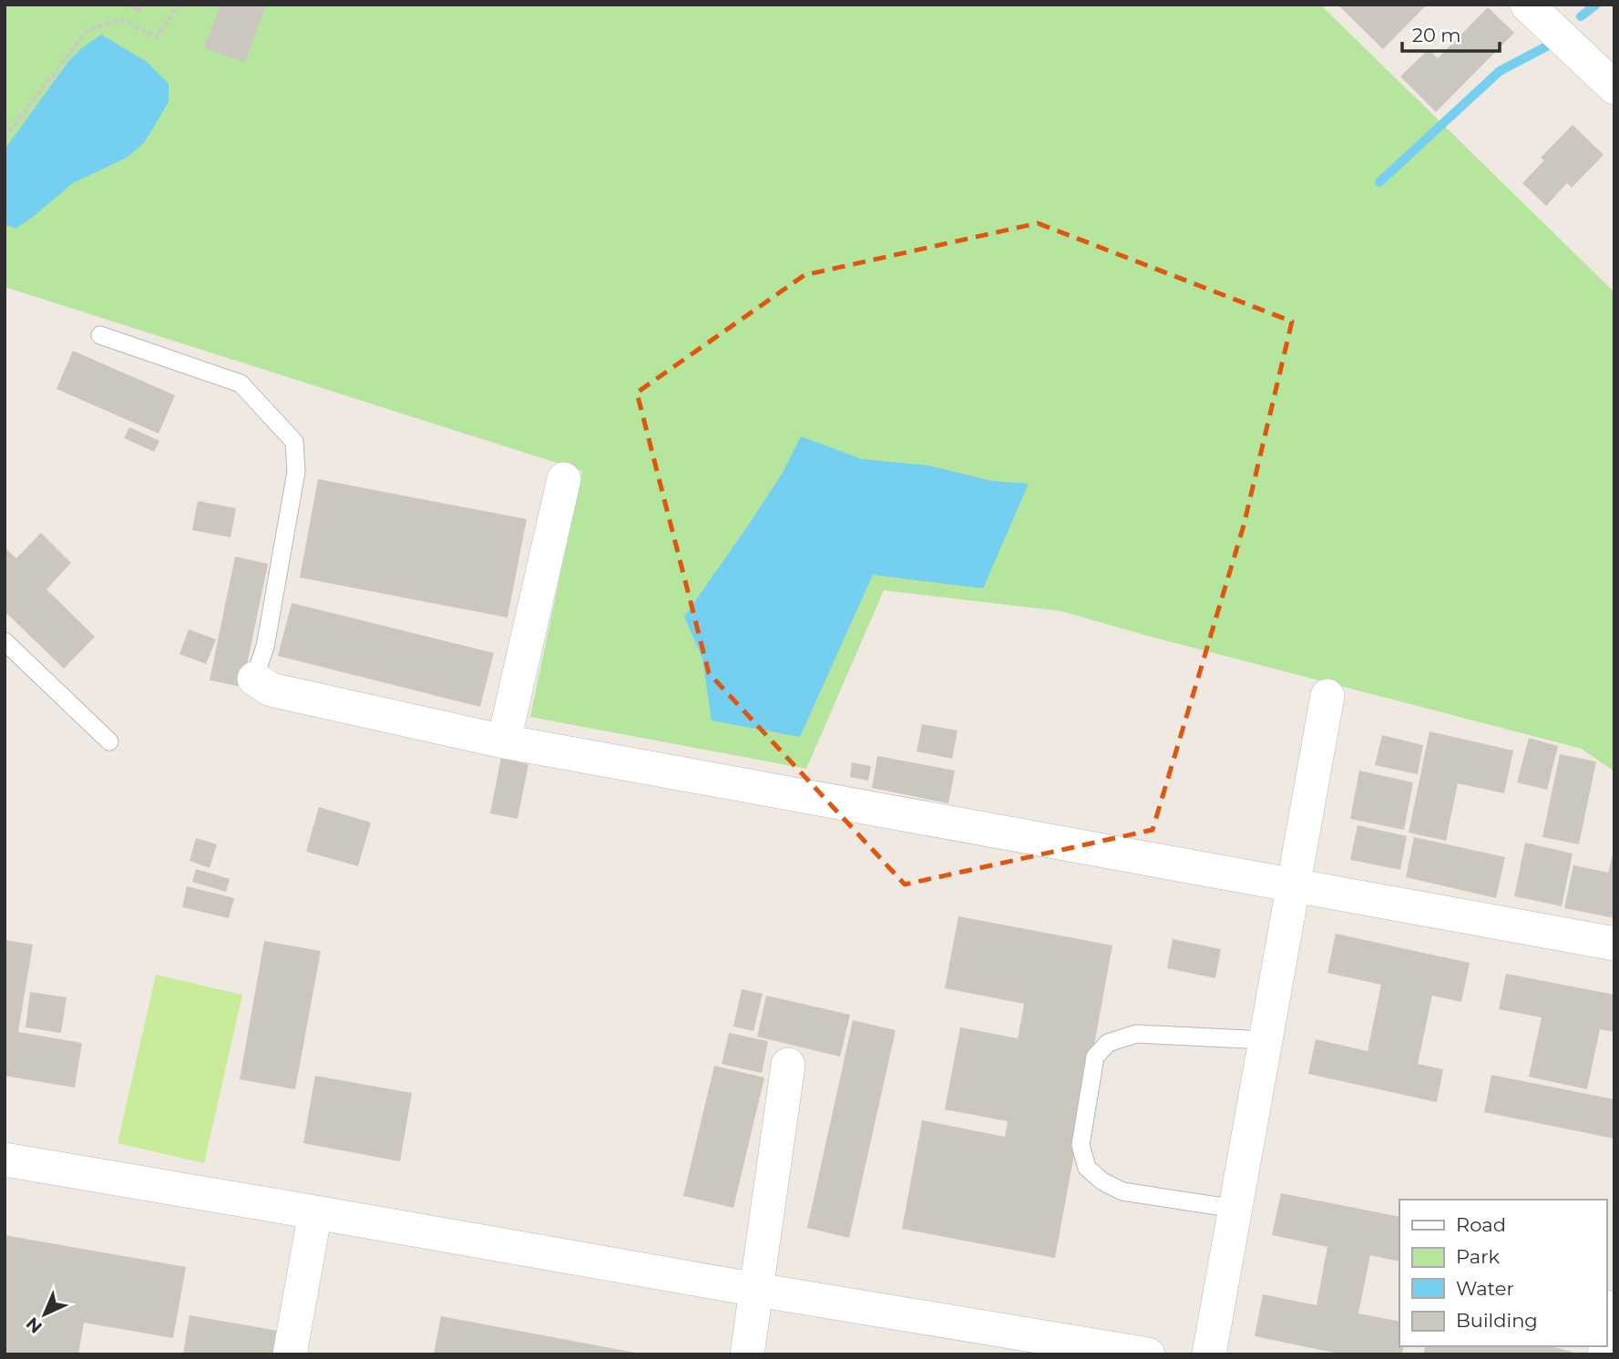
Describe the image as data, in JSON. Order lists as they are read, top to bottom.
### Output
{
  "legend": [
    "Road",
    "Park",
    "Water",
    "Building"
  ],
  "scale_bar": "20 m",
  "north": "bottom left"
}
